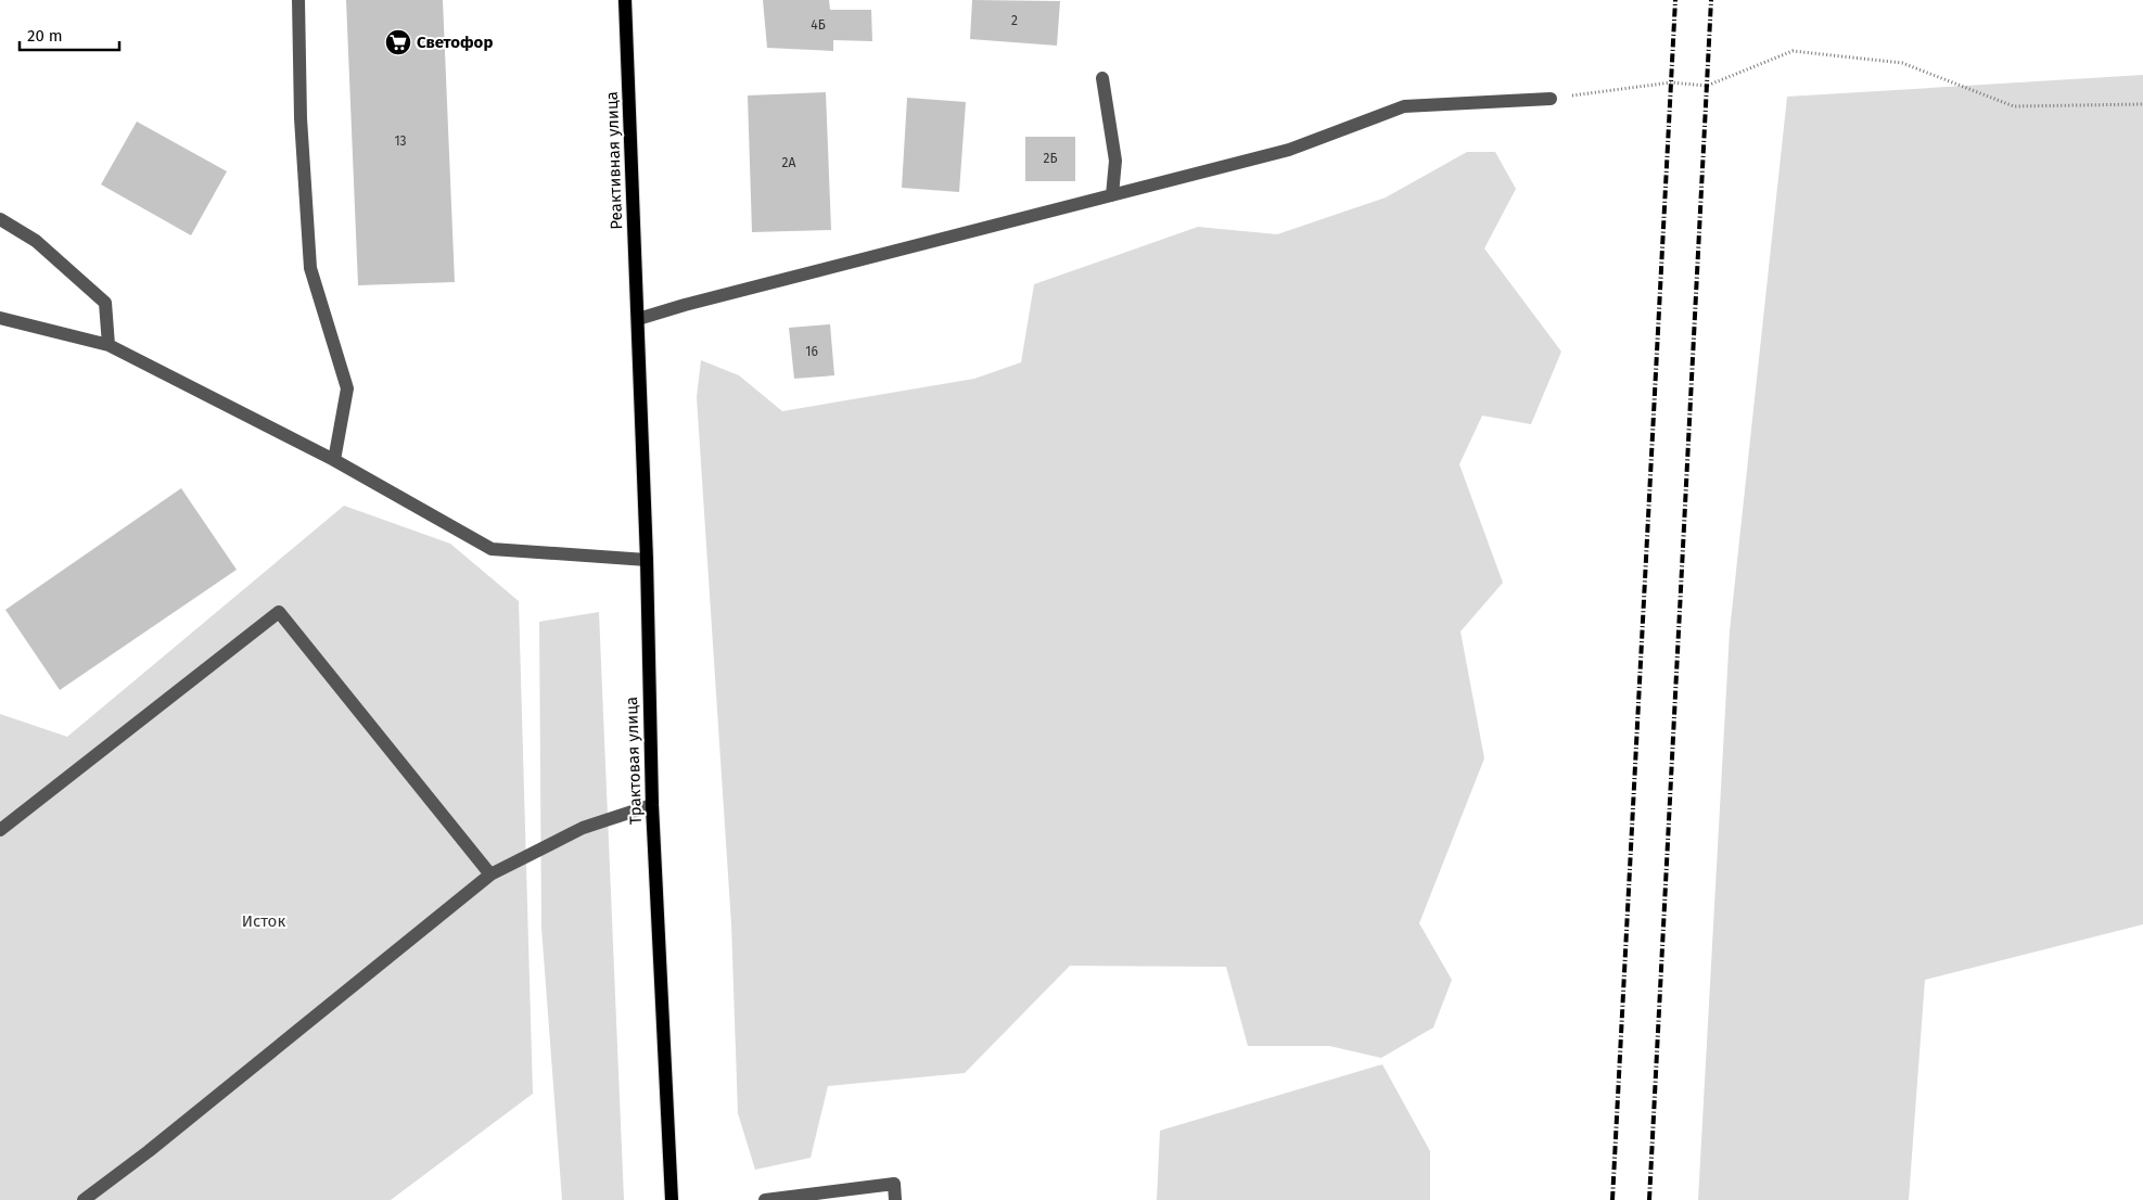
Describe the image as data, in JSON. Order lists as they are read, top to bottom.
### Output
{
  "streets": {
    "main road": ["Реактивная улица", "Трактовая улица"]
  },
  "crossings": [
    ["Реактивная улица", "Трактовая улица"]
  ],
  "parks": ["Исток"],
  "places": {
    "supermarket": ["Светофор"]
  },
  "house_numbers": [
    "2",
    "4Б",
    "13",
    "2Б",
    "2А",
    "16"
  ],
  "scale_bar": "20 m"
}
